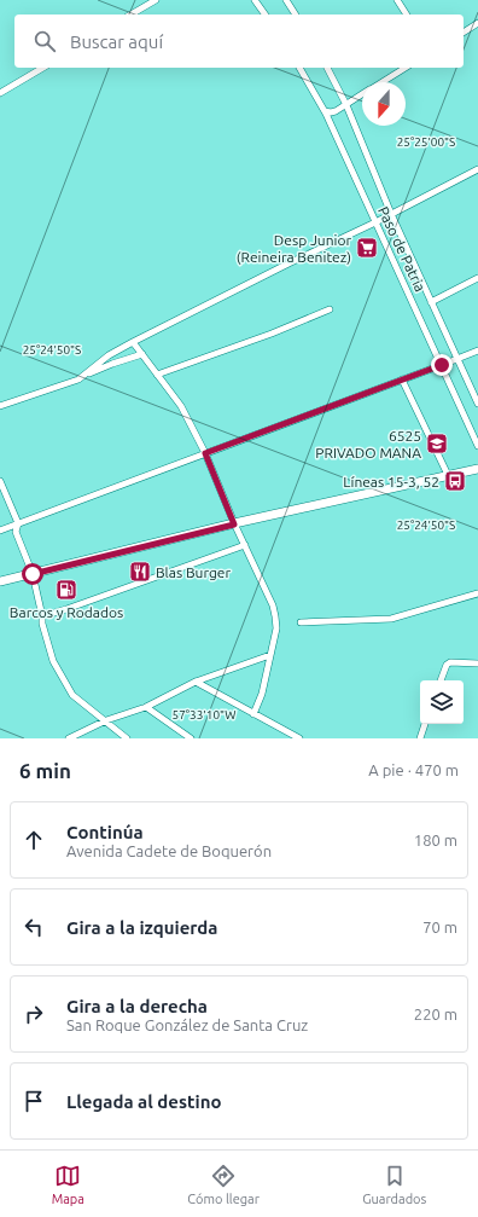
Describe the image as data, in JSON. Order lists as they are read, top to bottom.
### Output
{
  "streets": {
    "street": ["Paso de Patria"]
  },
  "places": {
    "supermarket": ["Desp Junior (Reineira Benitez)"],
    "school or university": ["6525 PRIVADO MANA"],
    "bus stop": ["Líneas 15-3, 52"],
    "restaurant": ["Blas Burger"],
    "fuel station": ["Barcos y Rodados"]
  },
  "north": "bottom",
  "page": {
    "search": "Buscar aquí",
    "heading": ["6 min", "A pie · 470 m"],
    "list": [
      ["Continúa", "Avenida Cadete de Boquerón", "180 m"],
      ["Gira a la izquierda", "70 m"],
      ["Gira a la derecha", "San Roque González de Santa Cruz", "220 m"],
      "Llegada al destino"
    ],
    "nav": ["Mapa", "Cómo llegar", "Guardados"]
  },
  "coordinates": ["25°25'00\"S", "25°24'50\"S", "57°33'10\"W"]
}
